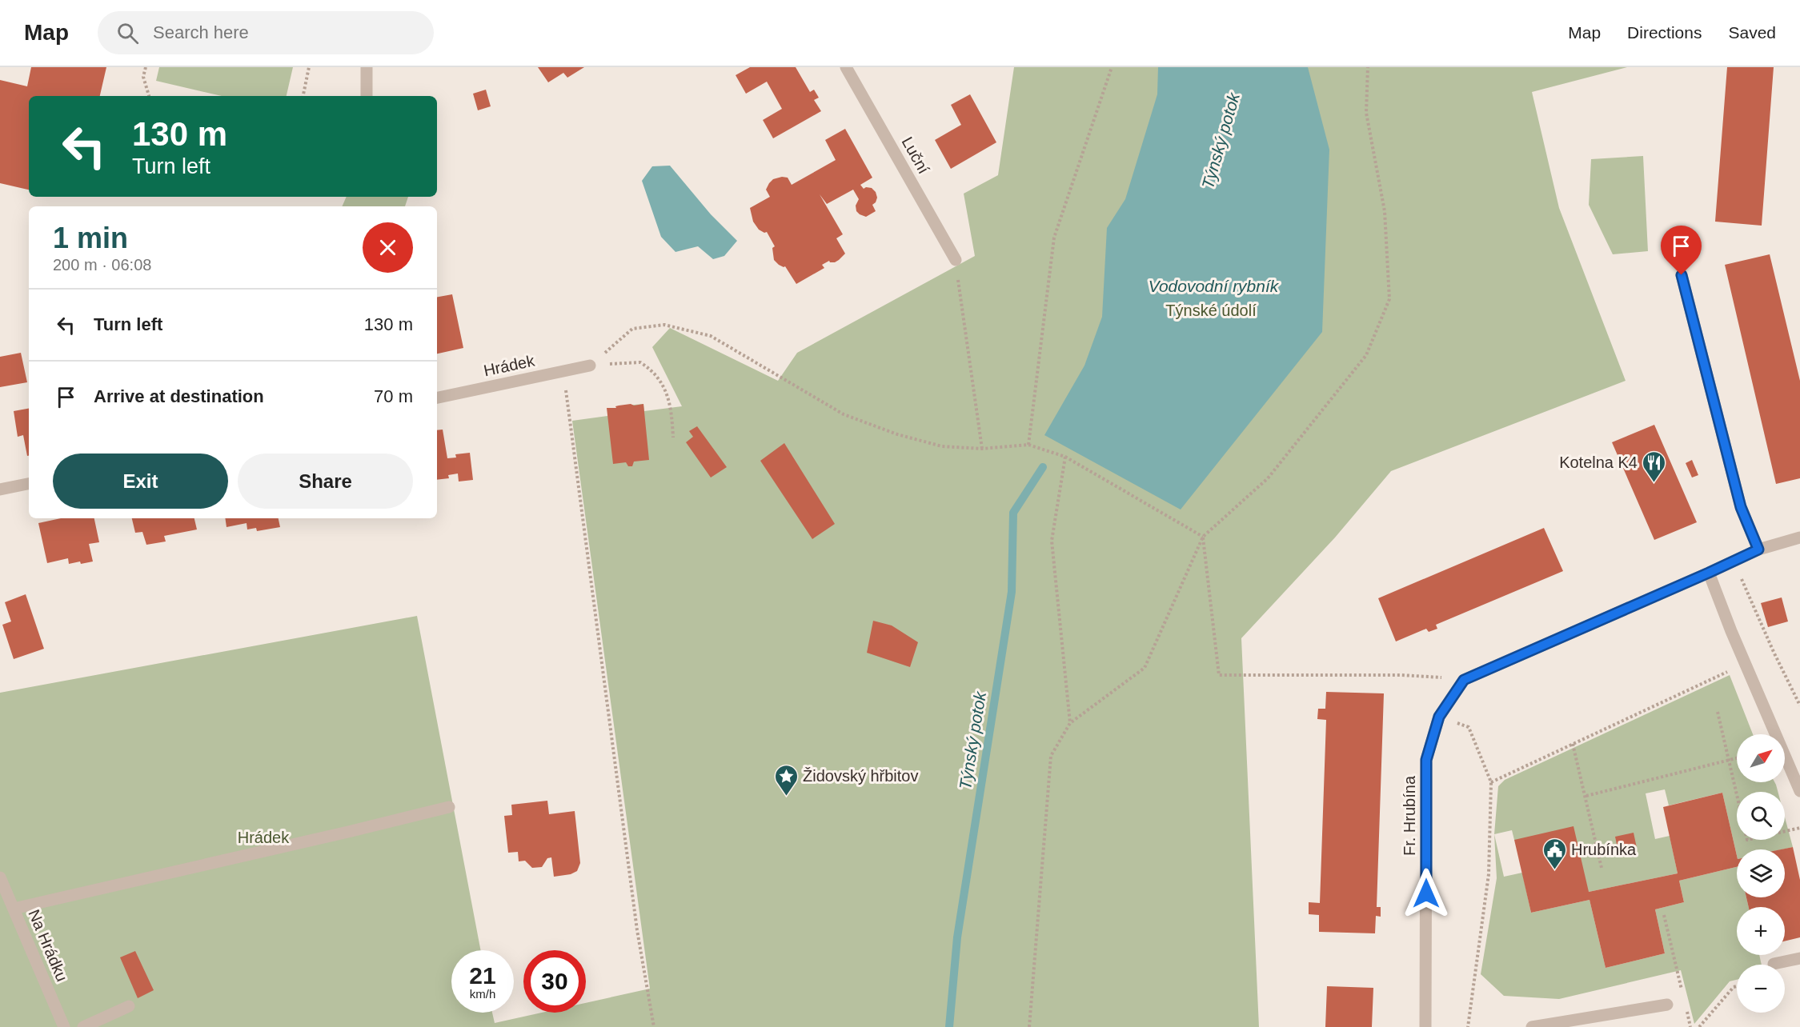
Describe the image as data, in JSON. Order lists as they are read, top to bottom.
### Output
{
  "streets": {
    "street": [
      "Luční",
      "Hrádek",
      "Fr. Hrubína",
      "Na Hrádku"
    ]
  },
  "water": ["Týnský potok", "Vodovodní rybník"],
  "parks": ["Týnské údolí", "Hrádek"],
  "places": {
    "restaurant": ["Kotelna K4"],
    "place": ["Židovský hřbitov"],
    "public building": ["Hrubínka"]
  },
  "north": "top right",
  "page": {
    "header": "Map",
    "search": "Search here",
    "nav": ["Map", "Directions", "Saved"],
    "turn": ["130 m", "Turn left"],
    "heading": ["1 min", "200 m · 06:08"],
    "list": [
      {
        "name": "Turn left",
        "value": "130 m"
      },
      {
        "name": "Arrive at destination",
        "value": "70 m"
      }
    ],
    "buttons": ["Exit", "Share"],
    "map_buttons": ["+", "−"],
    "speed": "21 km/h",
    "limit": "30"
  }
}
